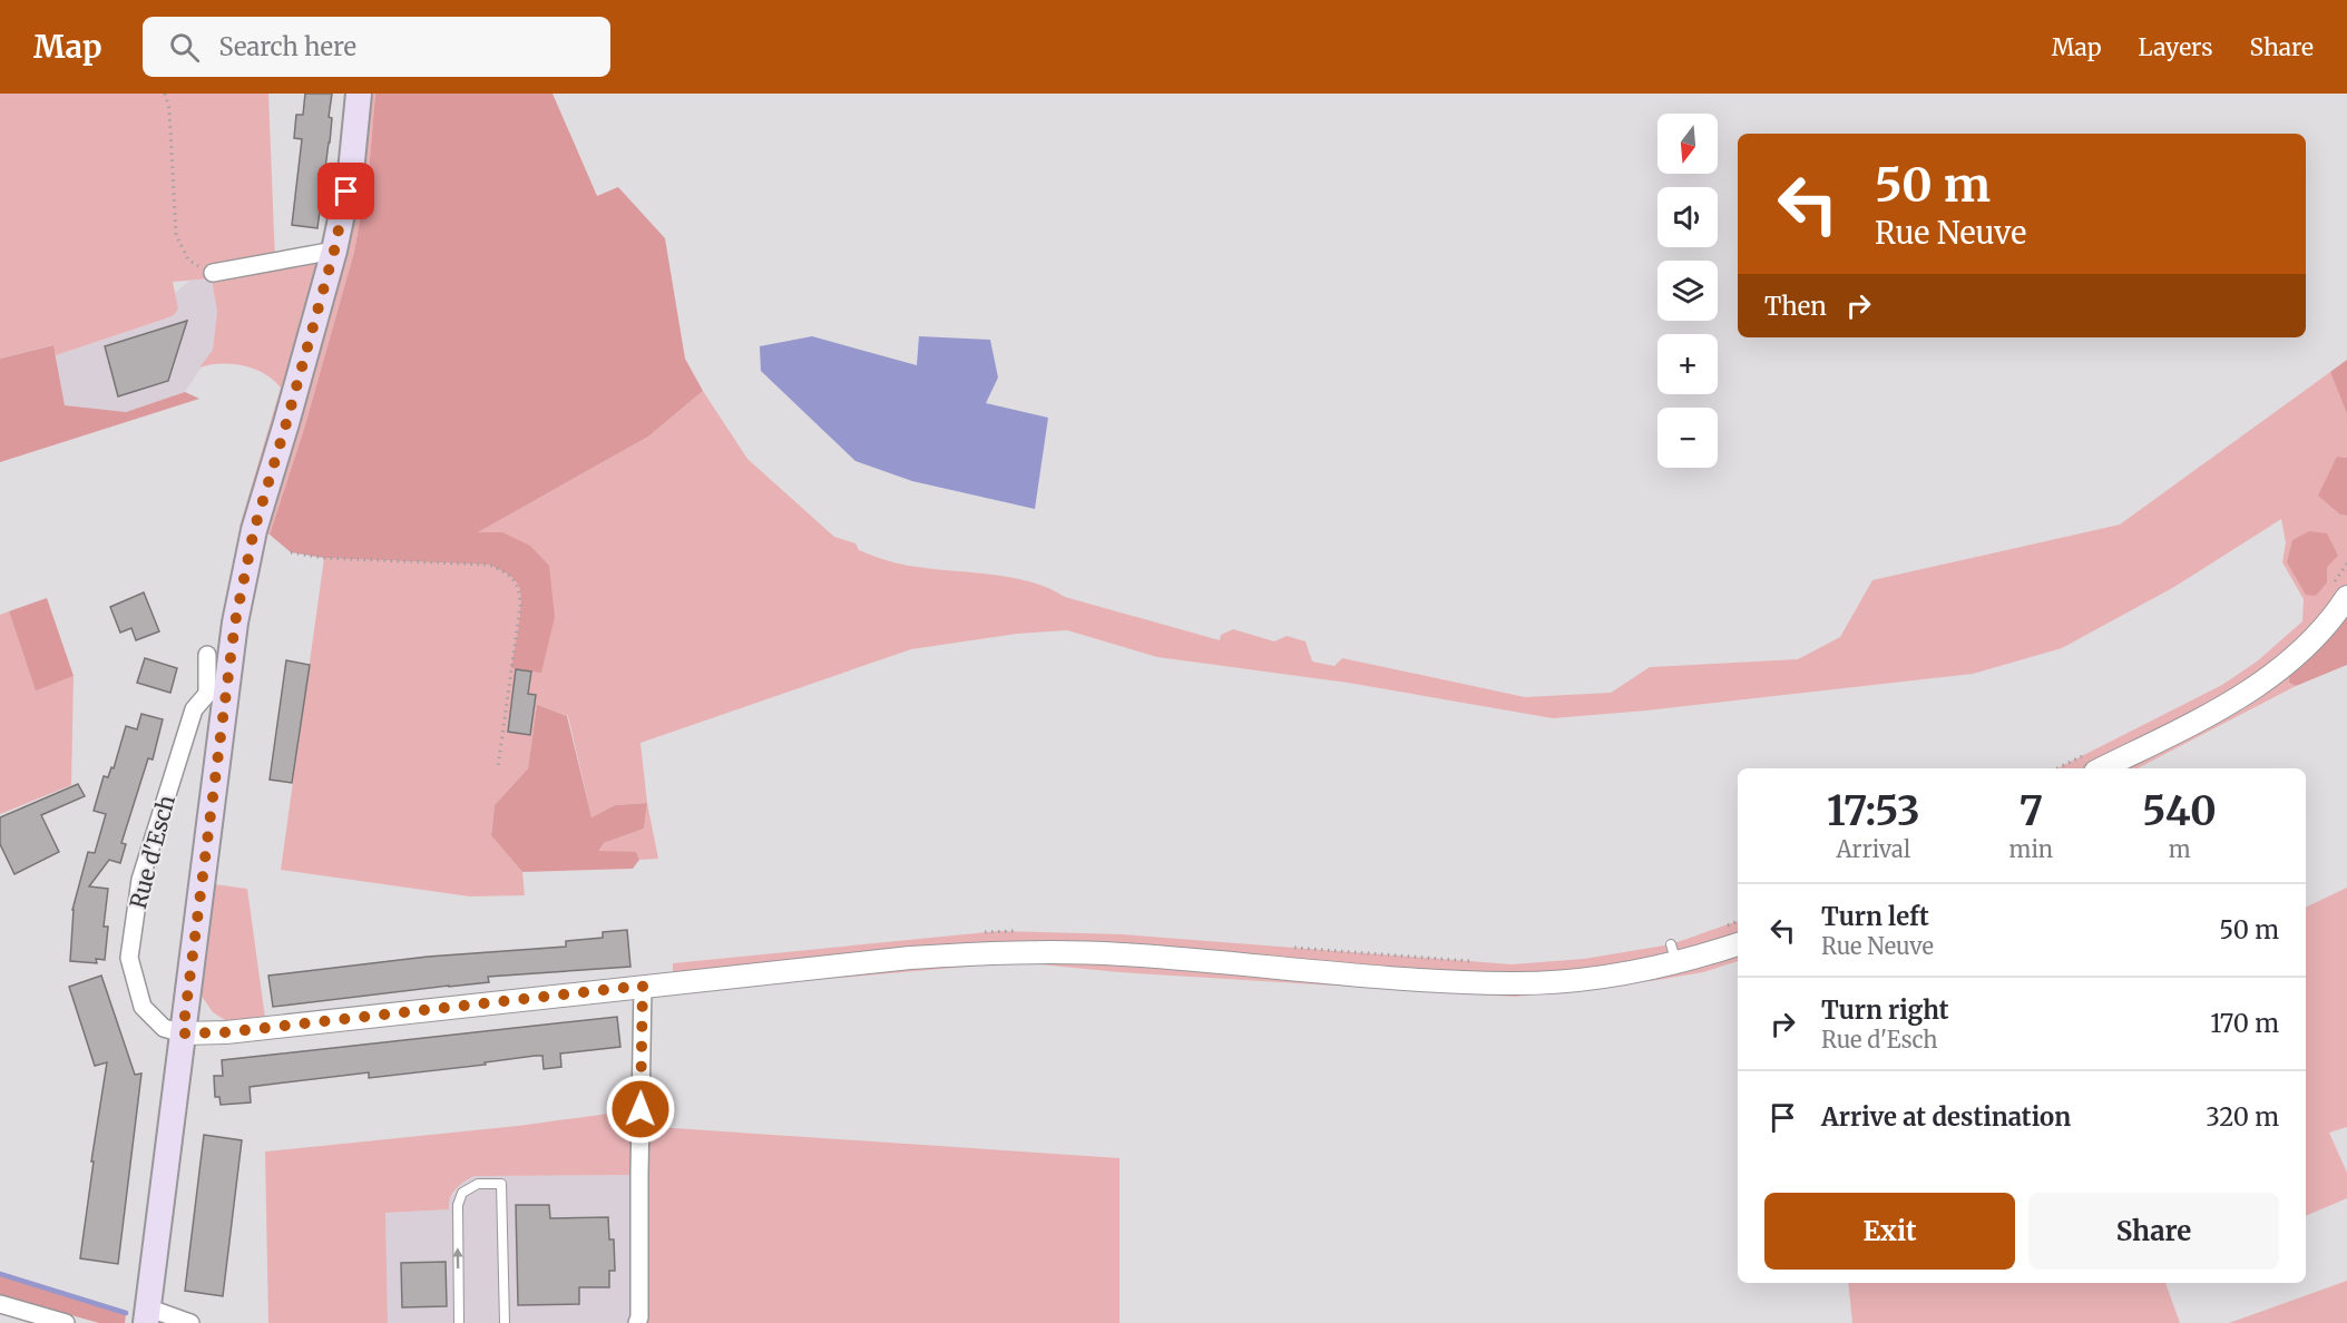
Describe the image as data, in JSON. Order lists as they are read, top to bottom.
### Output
{
  "streets": {
    "main road": ["Rue d'Esch"]
  },
  "north": "bottom",
  "page": {
    "header": "Map",
    "search": "Search here",
    "nav": ["Map", "Layers", "Share"],
    "map_buttons": ["+", "−"],
    "turn": ["50 m", "Rue Neuve"],
    "then": "Then",
    "eta": [
      "17:53",
      "Arrival",
      "7",
      "min",
      "540",
      "m"
    ],
    "list": [
      {
        "name": "Turn left",
        "note": "Rue Neuve",
        "value": "50 m"
      },
      {
        "name": "Turn right",
        "note": "Rue d'Esch",
        "value": "170 m"
      },
      {
        "name": "Arrive at destination",
        "value": "320 m"
      }
    ],
    "buttons": ["Exit", "Share"]
  }
}
